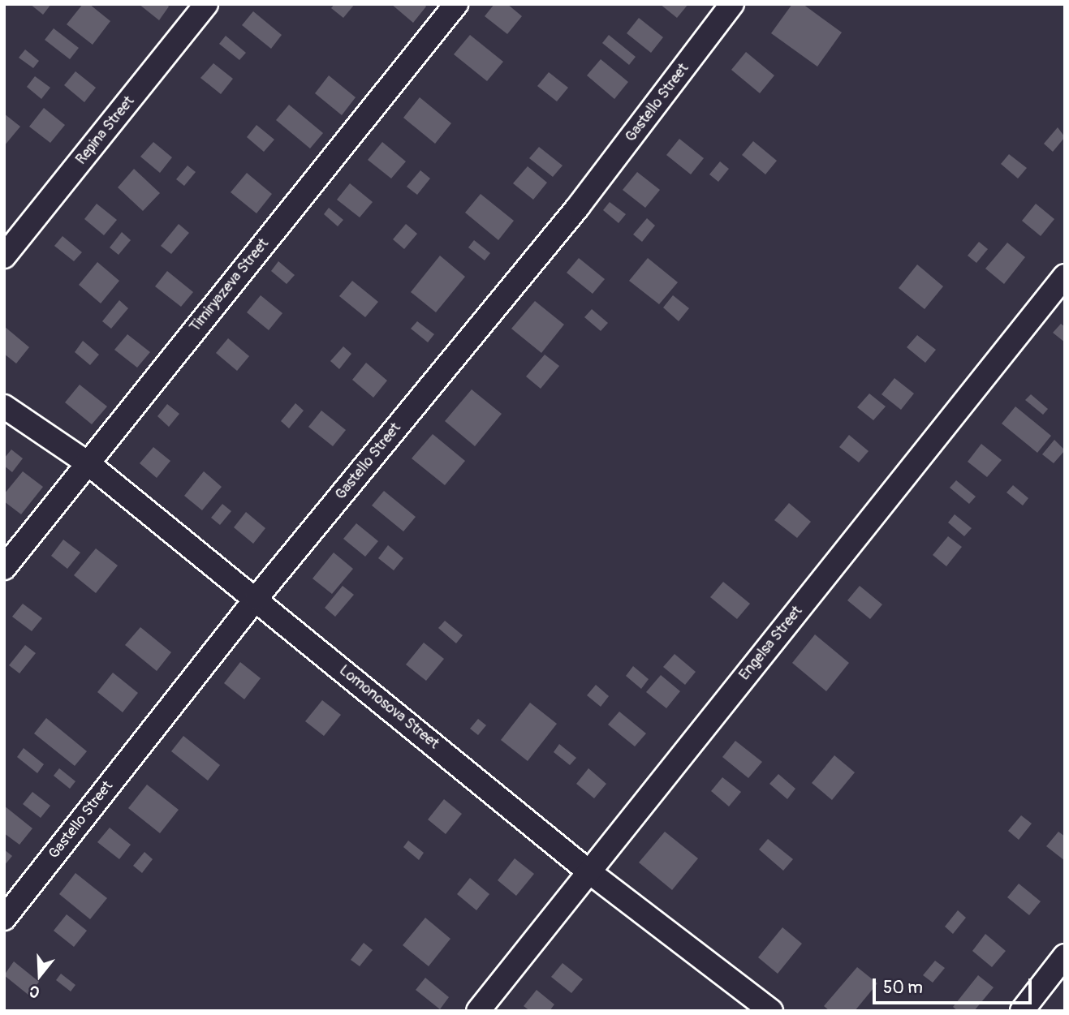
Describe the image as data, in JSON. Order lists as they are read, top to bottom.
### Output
{
  "streets": {
    "street": [
      "Gastello Street",
      "Repina Street",
      "Timiryazeva Street",
      "Engelsa Street",
      "Lomonosova Street"
    ]
  },
  "crossings": [
    ["Gastello Street", "Lomonosova Street"],
    ["Timiryazeva Street", "Lomonosova Street"],
    ["Engelsa Street", "Lomonosova Street"]
  ],
  "scale_bar": "50 m",
  "north": "bottom"
}
